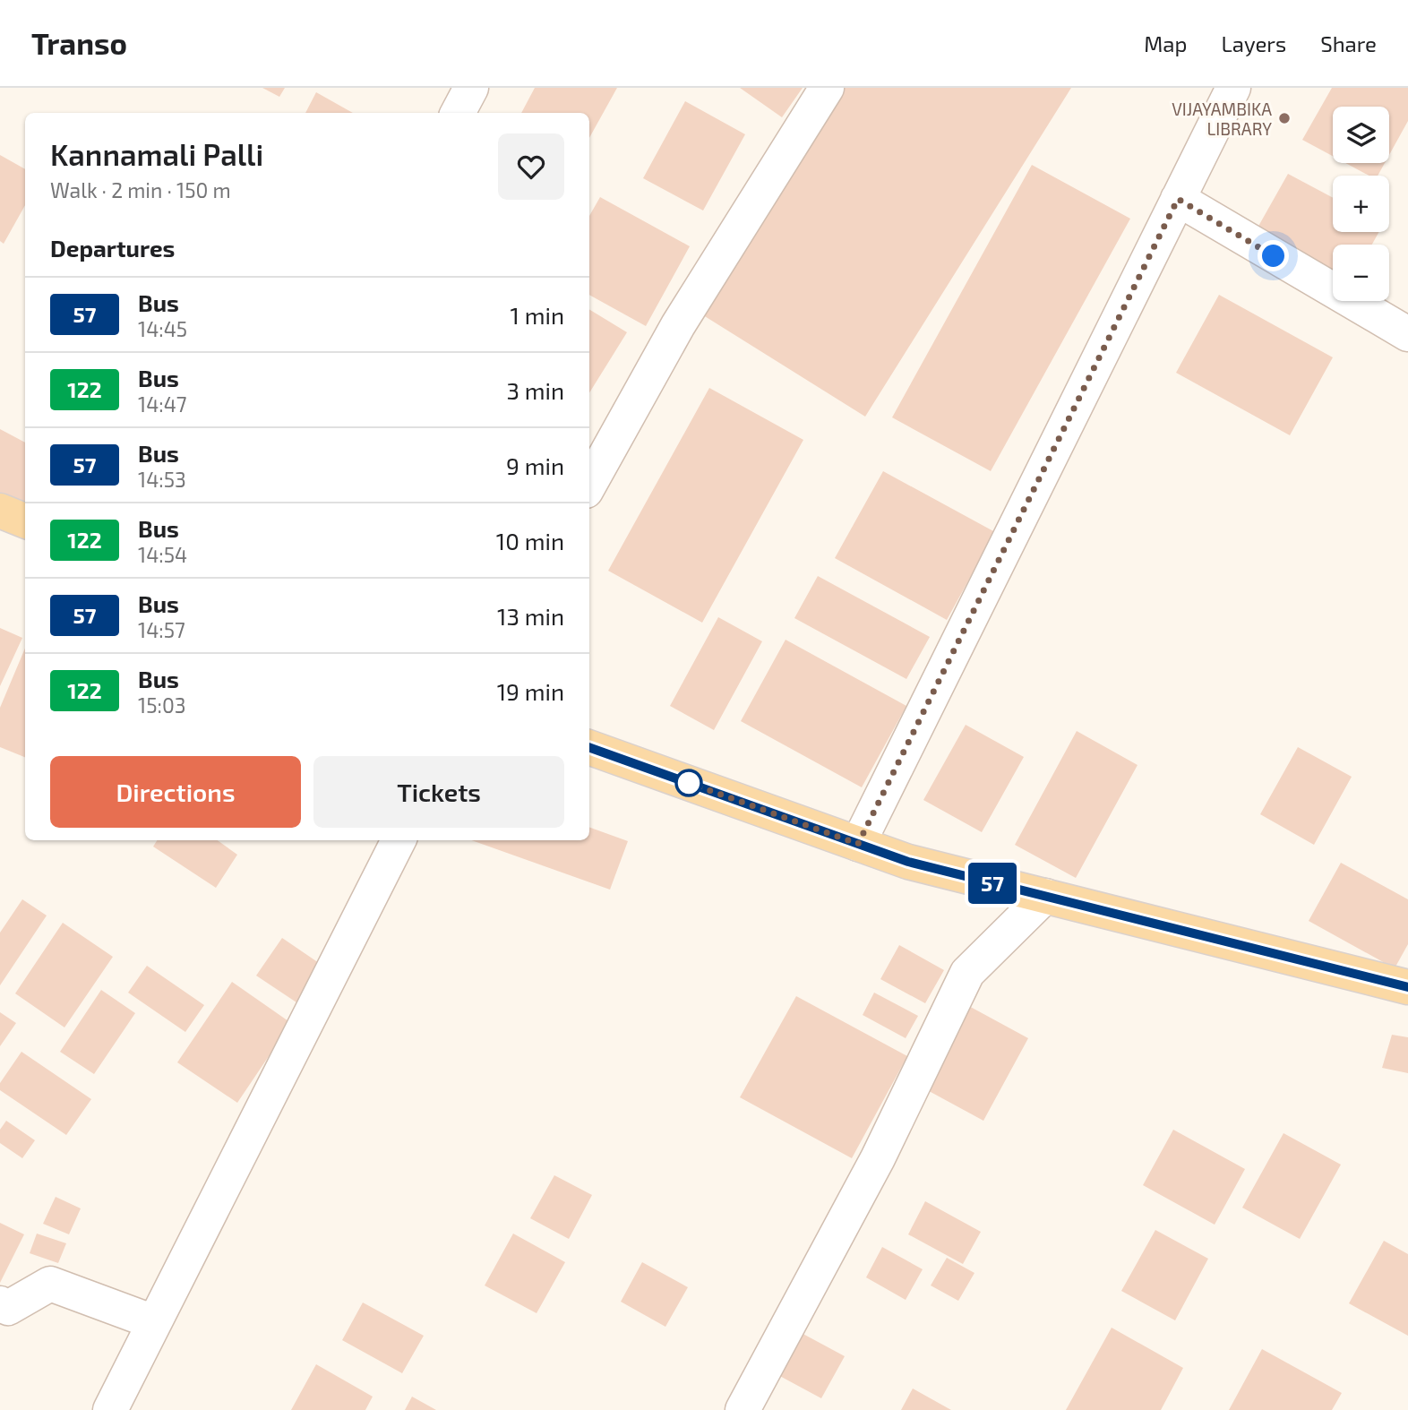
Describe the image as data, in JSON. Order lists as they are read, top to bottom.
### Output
{
  "places": ["VIJAYAMBIKA LIBRARY"],
  "lines": ["bus line 57"],
  "page": {
    "header": "Transo",
    "nav": ["Map", "Layers", "Share"],
    "on_map": "57",
    "map_buttons": ["+", "−"],
    "heading": [
      ["Kannamali Palli", "Walk · 2 min · 150 m"],
      "Departures"
    ],
    "list": [
      {
        "mark": "57",
        "name": "Bus",
        "note": "14:45",
        "value": "1 min"
      },
      {
        "mark": "122",
        "name": "Bus",
        "note": "14:47",
        "value": "3 min"
      },
      {
        "mark": "57",
        "name": "Bus",
        "note": "14:53",
        "value": "9 min"
      },
      {
        "mark": "122",
        "name": "Bus",
        "note": "14:54",
        "value": "10 min"
      },
      {
        "mark": "57",
        "name": "Bus",
        "note": "14:57",
        "value": "13 min"
      },
      {
        "mark": "122",
        "name": "Bus",
        "note": "15:03",
        "value": "19 min"
      }
    ],
    "buttons": ["Directions", "Tickets"]
  }
}
